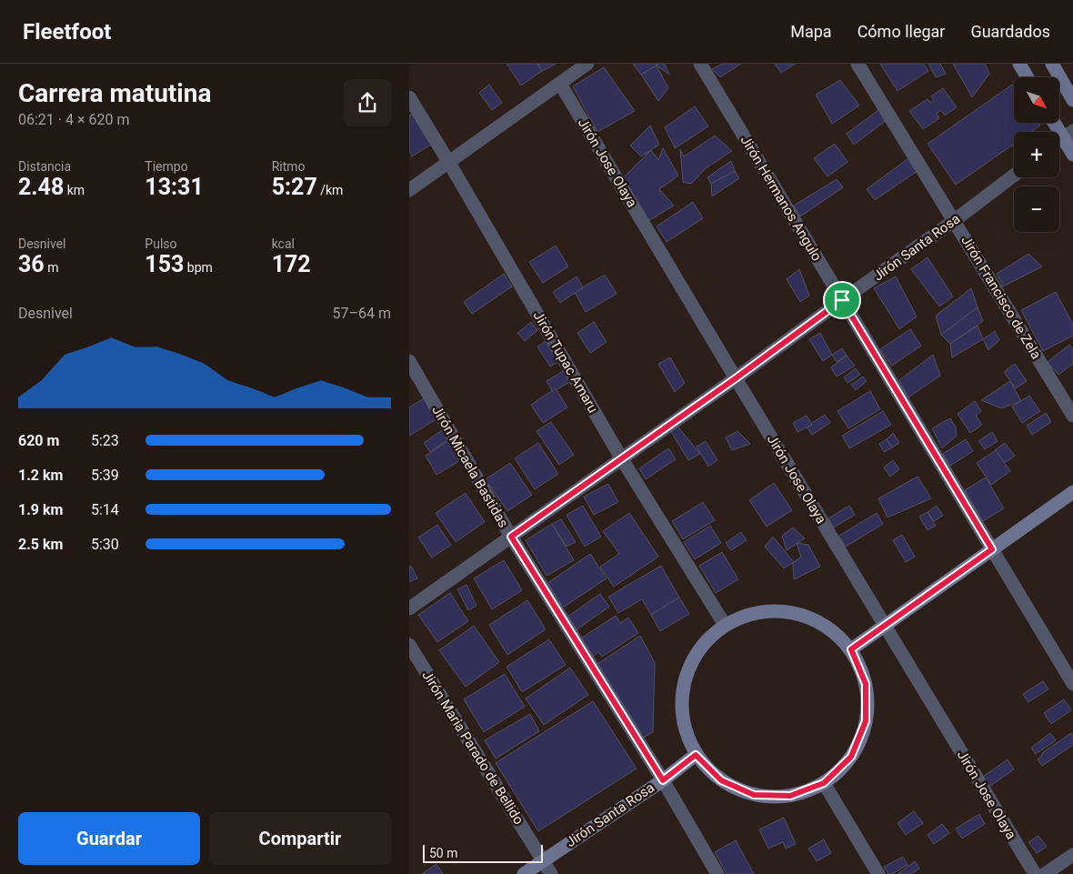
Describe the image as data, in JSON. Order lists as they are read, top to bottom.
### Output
{
  "streets": {
    "street": [
      "Jirón Jose Olaya",
      "Jirón Hermanos Angulo",
      "Jirón Santa Rosa",
      "Jirón Francisco de Zela",
      "Jirón Tupac Amaru",
      "Jirón Micaela Bastidas",
      "Jirón Maria Parado de Bellido"
    ]
  },
  "crossings": [
    ["Jirón Jose Olaya", "Jirón Santa Rosa"],
    ["Jirón Hermanos Angulo", "Jirón Santa Rosa"],
    ["Jirón Santa Rosa", "Jirón Francisco de Zela"],
    ["Jirón Santa Rosa", "Jirón Tupac Amaru"],
    ["Jirón Santa Rosa", "Jirón Micaela Bastidas"],
    ["Jirón Santa Rosa", "Jirón Maria Parado de Bellido"]
  ],
  "scale_bar": "50 m",
  "north": "bottom right",
  "page": {
    "header": "Fleetfoot",
    "nav": ["Mapa", "Cómo llegar", "Guardados"],
    "heading": ["Carrera matutina", "06:21 · 4 × 620 m"],
    "map_buttons": ["+", "−"],
    "stats": [
      ["Distancia", "2.48 km"],
      ["Tiempo", "13:31"],
      ["Ritmo", "5:27 /km"],
      ["Desnivel", "36 m"],
      ["Pulso", "153 bpm"],
      ["kcal", "172"]
    ],
    "chart": ["Desnivel", "57–64 m"],
    "list": [
      {
        "name": "620 m",
        "note": "5:23"
      },
      {
        "name": "1.2 km",
        "note": "5:39"
      },
      {
        "name": "1.9 km",
        "note": "5:14"
      },
      {
        "name": "2.5 km",
        "note": "5:30"
      }
    ],
    "buttons": ["Guardar", "Compartir"],
    "scale": "50 m"
  }
}
